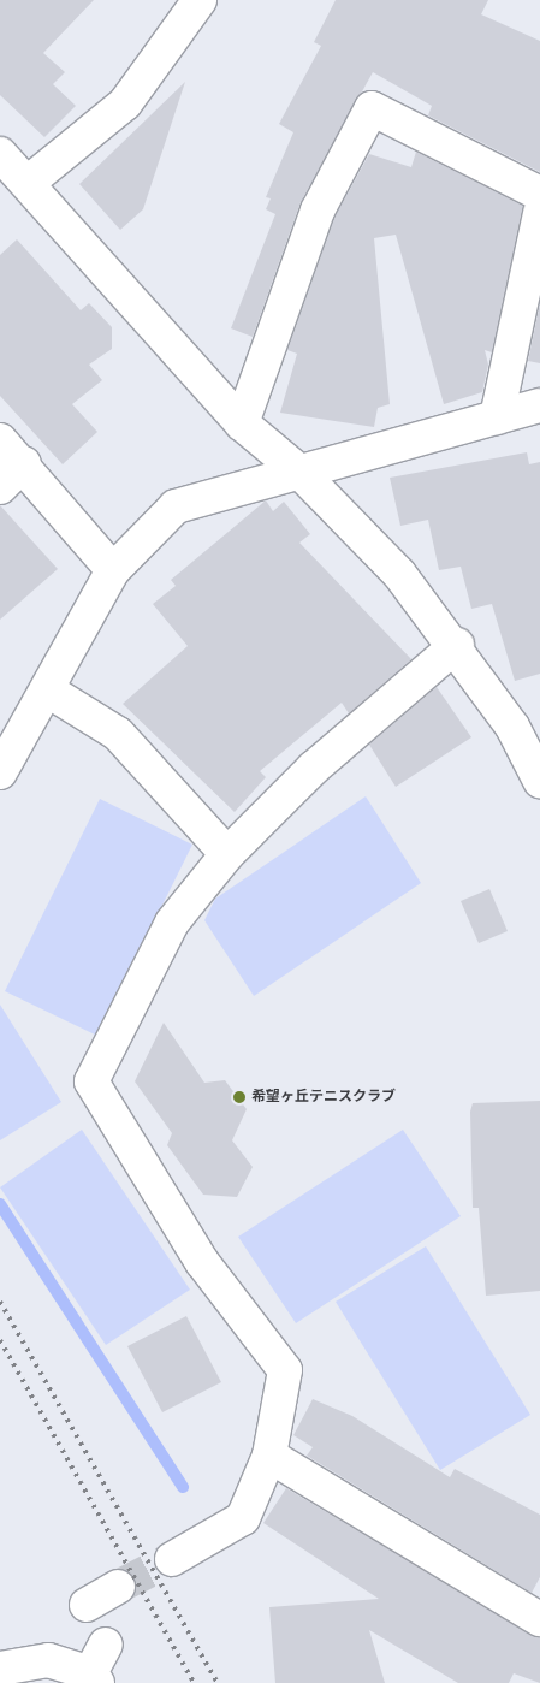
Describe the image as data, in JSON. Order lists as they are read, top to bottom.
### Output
{
  "places": ["希望ヶ丘テニスクラブ"]
}
